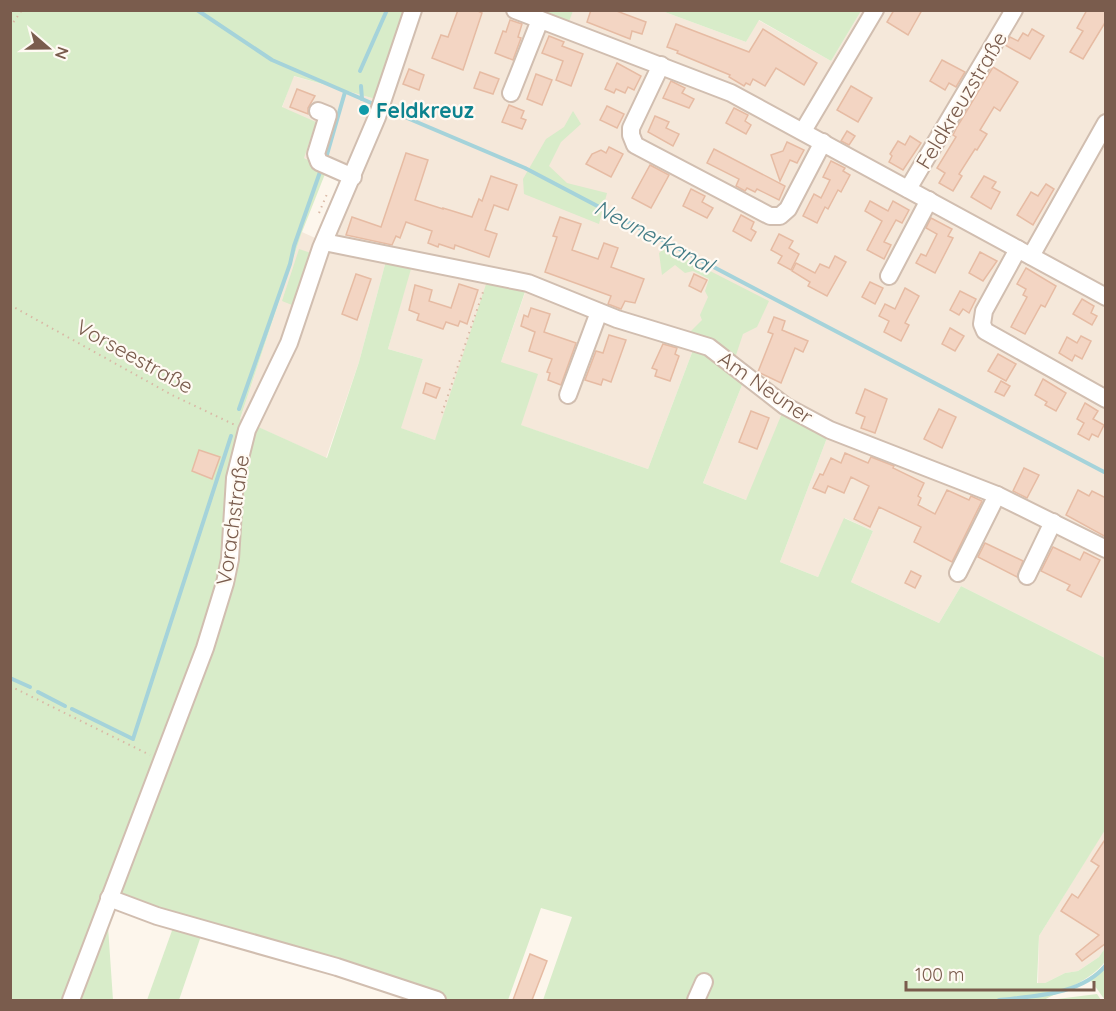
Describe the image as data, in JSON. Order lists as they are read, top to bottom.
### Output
{
  "streets": {
    "street": ["Feldkreuzstraße", "Am Neuner", "Vorachstraße"],
    "path": ["Vorseestraße"]
  },
  "crossings": [
    ["Vorseestraße", "Vorachstraße"],
    ["Am Neuner", "Vorachstraße"]
  ],
  "water": ["Neunerkanal"],
  "places": ["Feldkreuz"],
  "scale_bar": "100 m",
  "north": "right"
}
